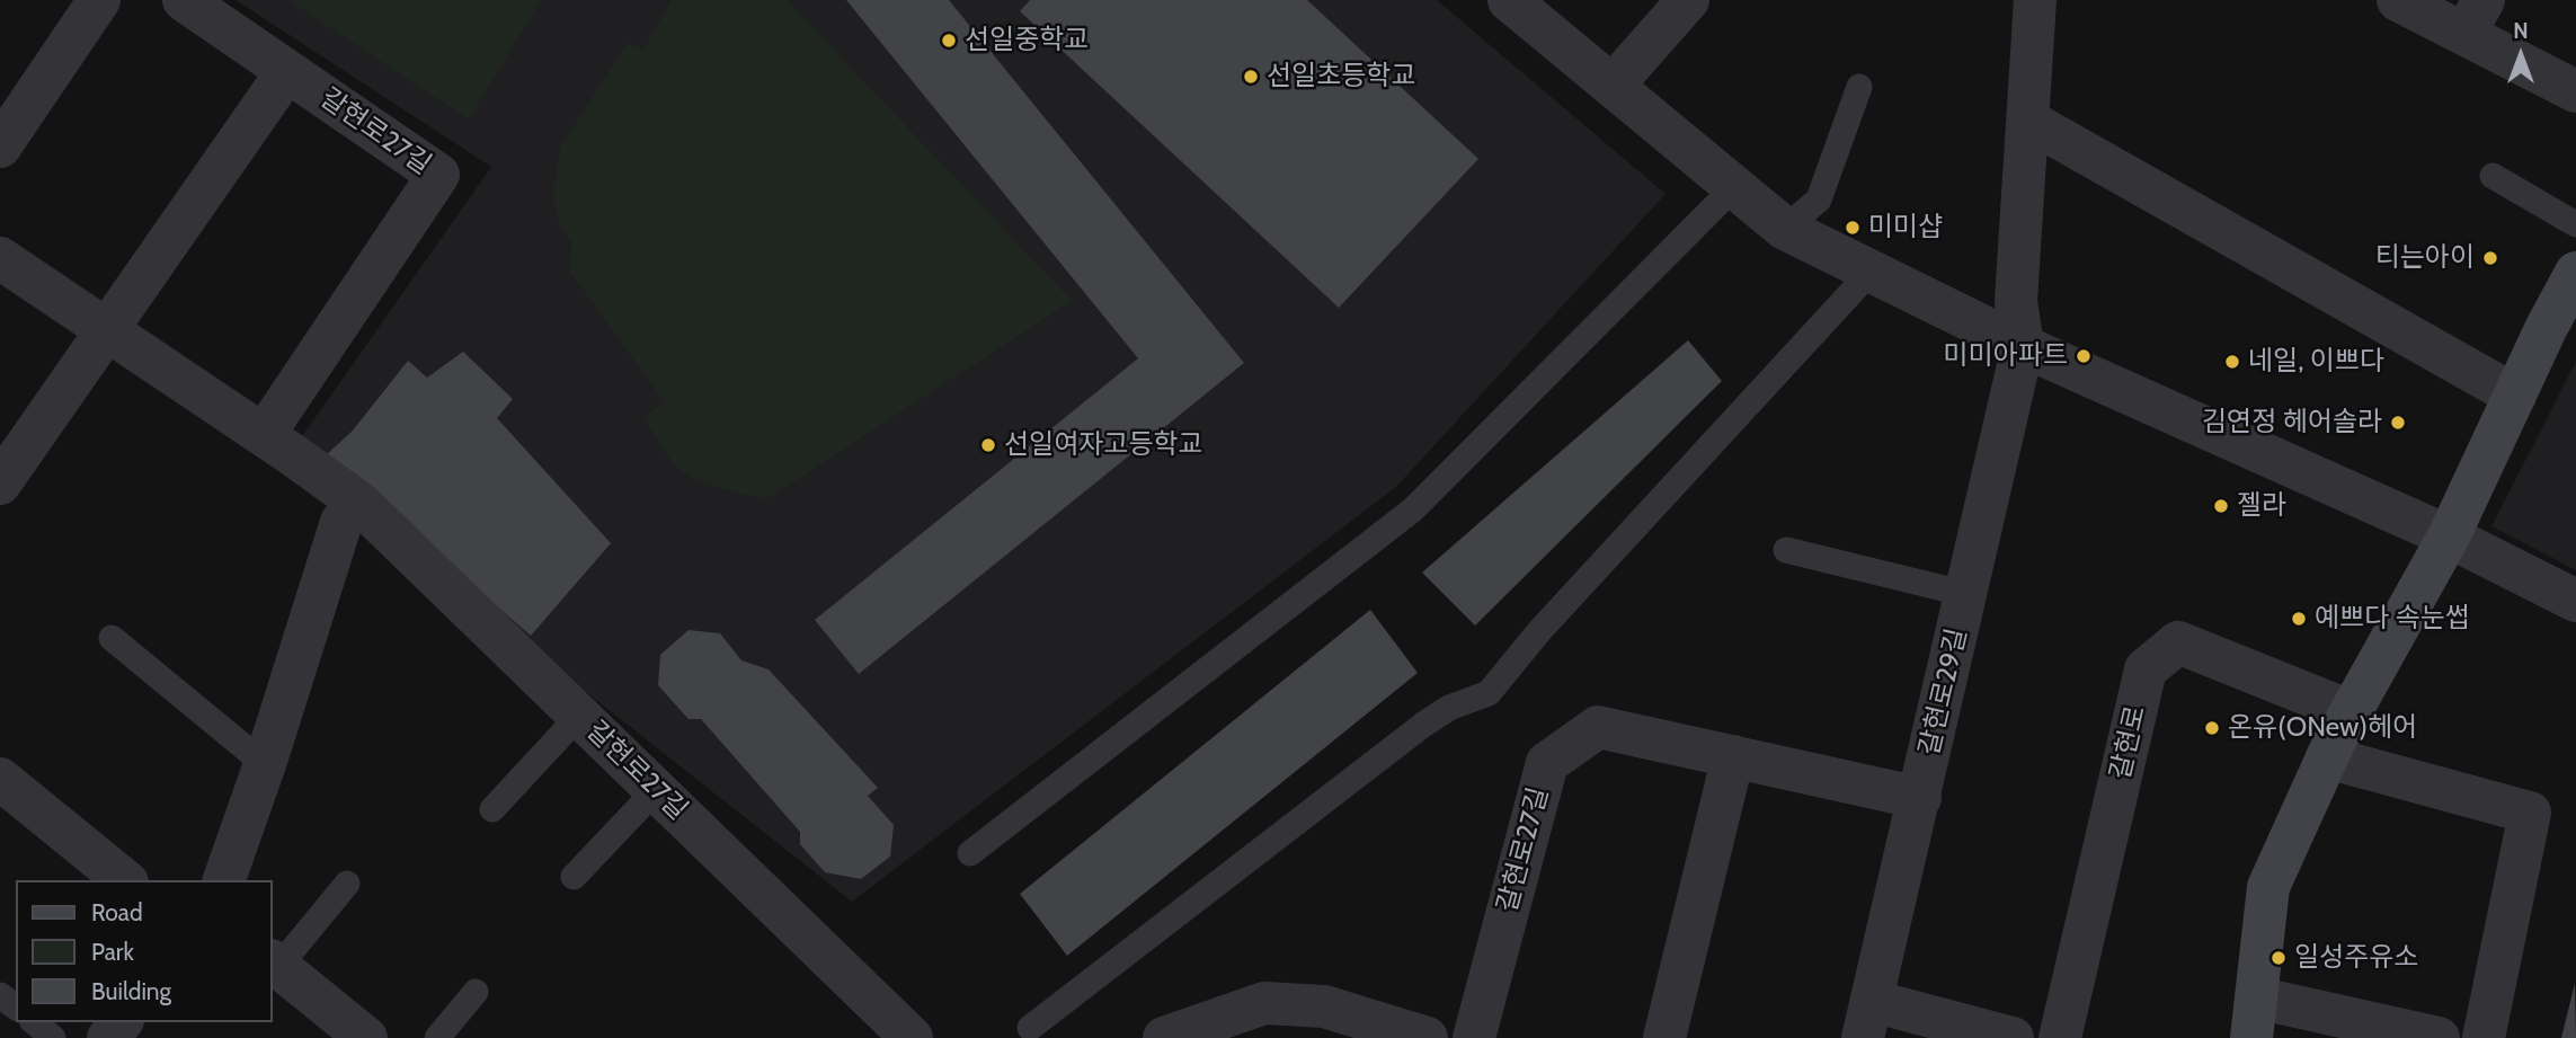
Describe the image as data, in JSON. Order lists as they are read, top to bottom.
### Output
{
  "streets": {
    "street": ["갈현로27길", "갈현로29길", "갈현로"]
  },
  "crossings": [
    ["갈현로27길", "갈현로29길"]
  ],
  "places": [
    "선일중학교",
    "선일초등학교",
    "미미샵",
    "티는아이",
    "미미아파트",
    "네일, 이쁘다",
    "김연정 헤어솔라",
    "선일여자고등학교",
    "젤라",
    "예쁘다 속눈썹",
    "온유(ONew)헤어",
    "일성주유소"
  ],
  "legend": ["Road", "Park", "Building"],
  "north": "top"
}
